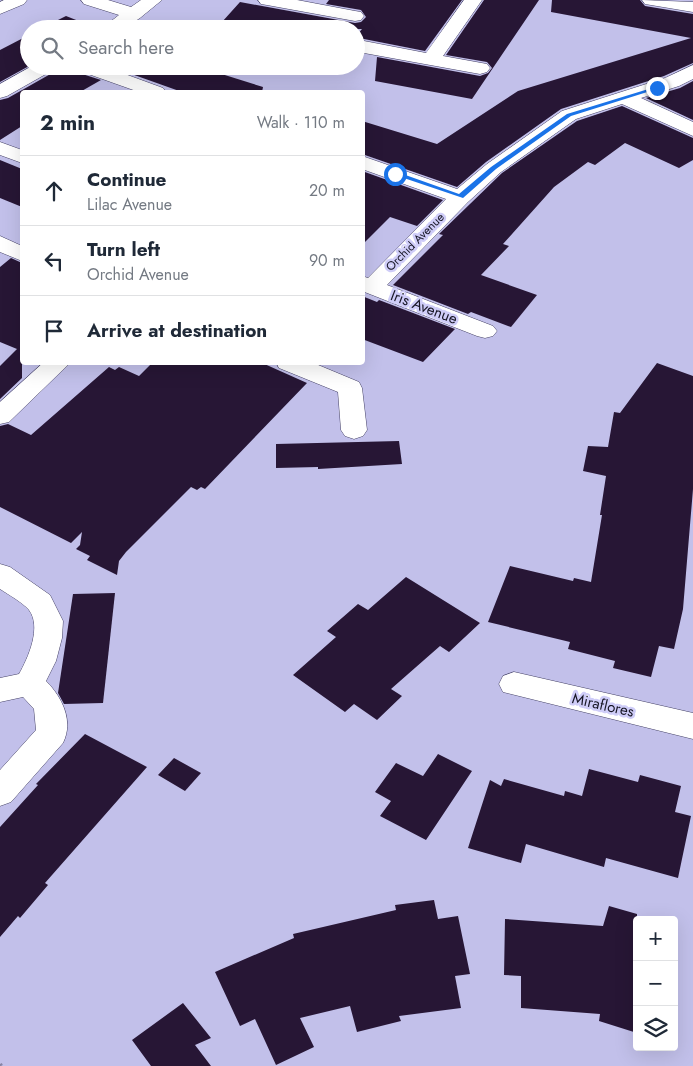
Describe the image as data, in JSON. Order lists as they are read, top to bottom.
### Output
{
  "streets": {
    "street": ["Orchid Avenue", "Iris Avenue", "Miraflores"]
  },
  "crossings": [
    ["Orchid Avenue", "Iris Avenue"]
  ],
  "page": {
    "search": "Search here",
    "heading": ["2 min", "Walk · 110 m"],
    "list": [
      ["Continue", "Lilac Avenue", "20 m"],
      ["Turn left", "Orchid Avenue", "90 m"],
      "Arrive at destination"
    ],
    "map_buttons": ["+", "−"]
  }
}
